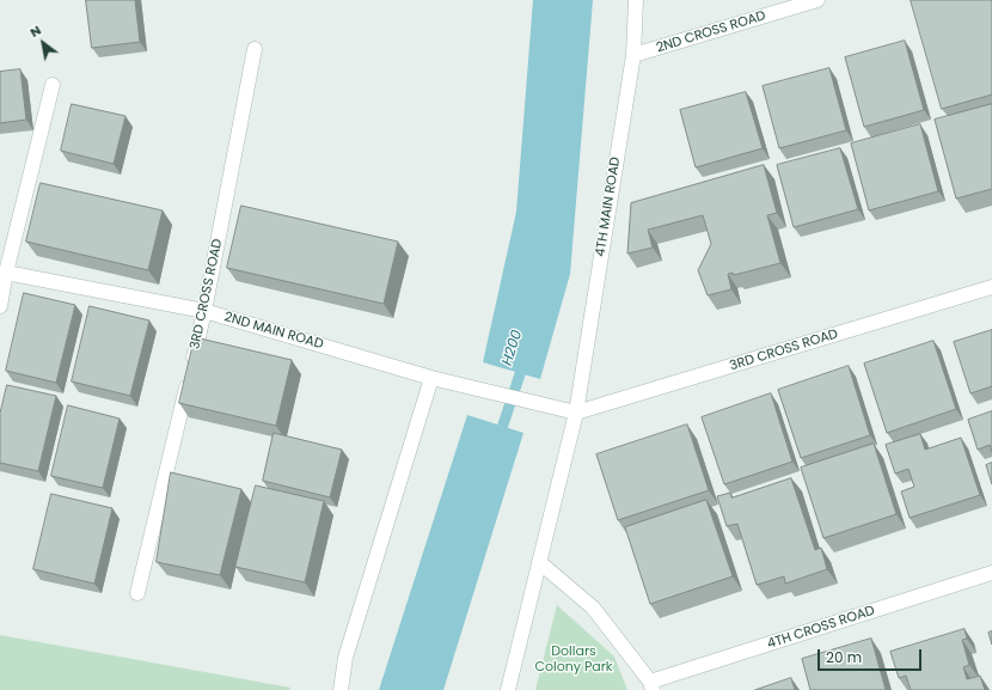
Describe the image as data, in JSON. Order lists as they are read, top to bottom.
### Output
{
  "streets": {
    "street": [
      "2ND CROSS ROAD",
      "4TH MAIN ROAD",
      "3RD CROSS ROAD",
      "2ND MAIN ROAD",
      "4TH CROSS ROAD"
    ]
  },
  "crossings": [
    ["2ND CROSS ROAD", "4TH MAIN ROAD"],
    ["4TH MAIN ROAD", "3RD CROSS ROAD"],
    ["4TH MAIN ROAD", "2ND MAIN ROAD"],
    ["3RD CROSS ROAD", "2ND MAIN ROAD"]
  ],
  "water": ["H200"],
  "parks": ["Dollars Colony Park"],
  "scale_bar": "20 m",
  "north": "top left"
}
